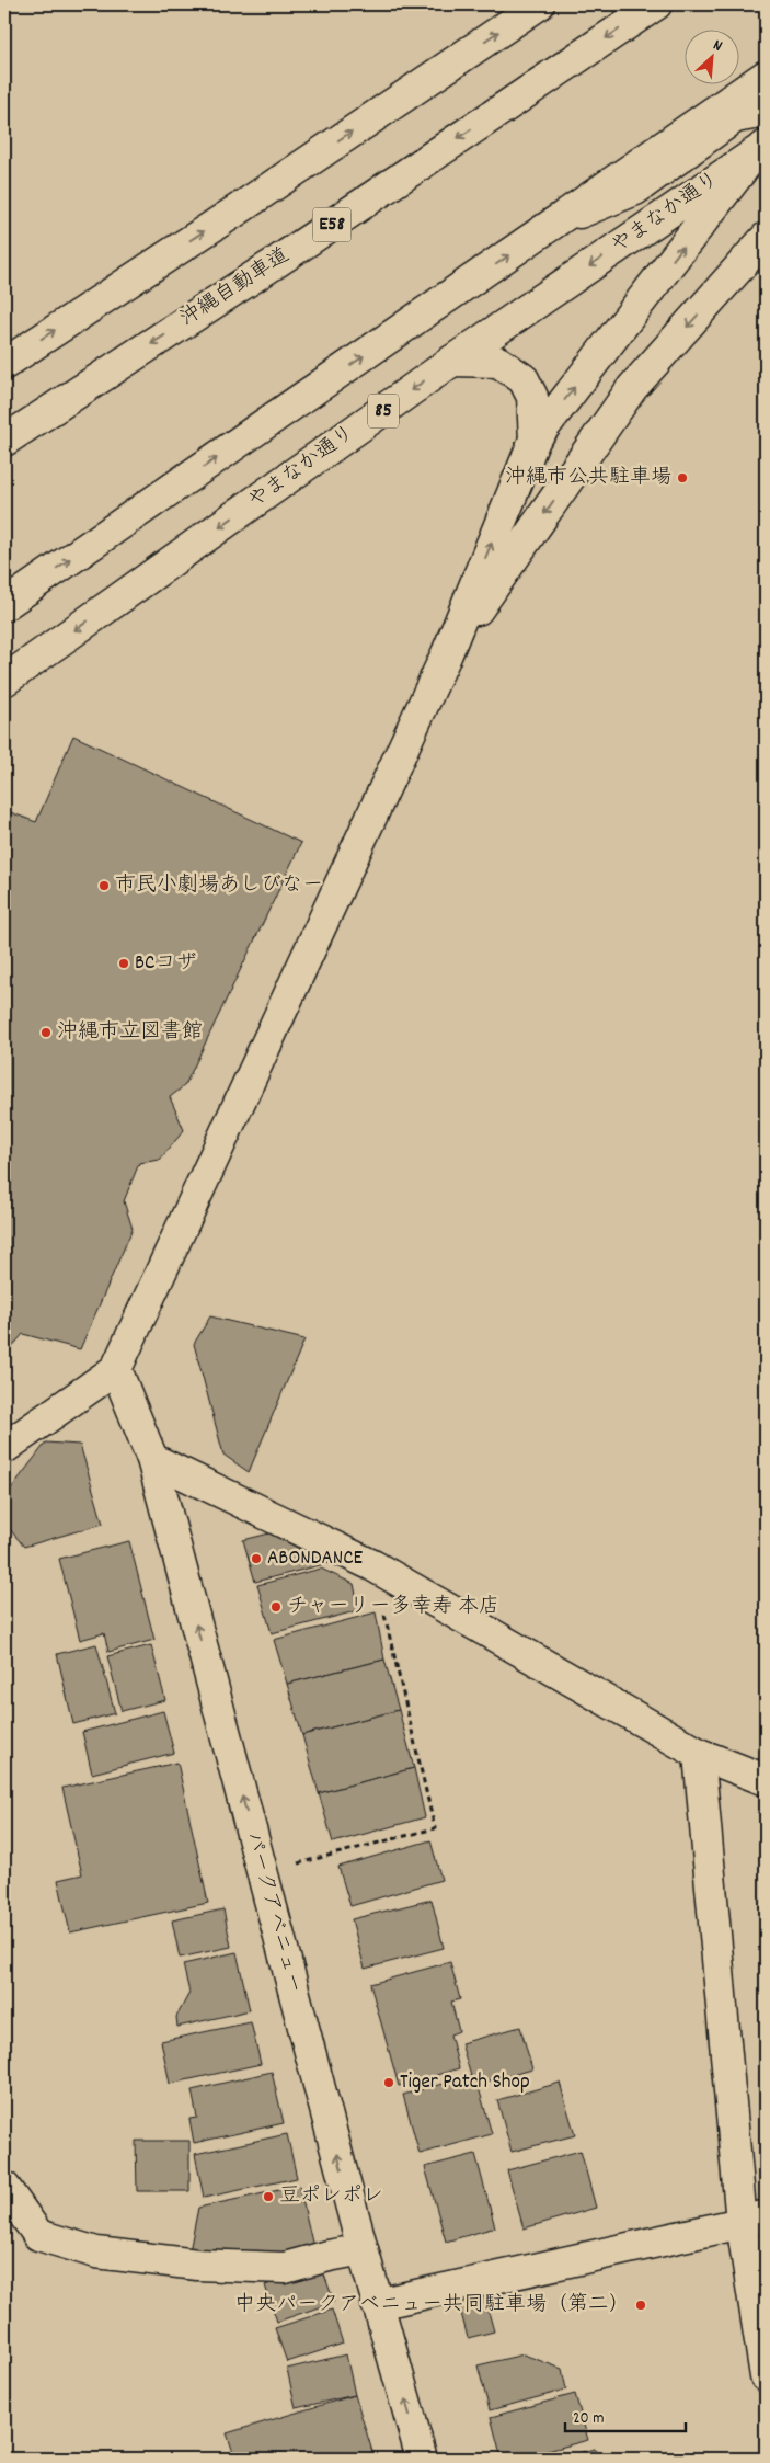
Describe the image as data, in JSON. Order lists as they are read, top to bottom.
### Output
{
  "streets": {
    "main road": [
      "やまなか通り",
      "E58",
      "沖縄自動車道",
      "85",
      "パークアベニュー"
    ]
  },
  "one_way": ["パークアベニュー"],
  "places": [
    "沖縄市公共駐車場",
    "市民小劇場あしびなー",
    "BCコザ",
    "沖縄市立図書館",
    "ABONDANCE",
    "チャーリー多幸寿 本店",
    "Tiger Patch Shop",
    "豆ポレポレ",
    "中央パークアベニュー共同駐車場（第二）"
  ],
  "scale_bar": "20 m",
  "north": "top right"
}
